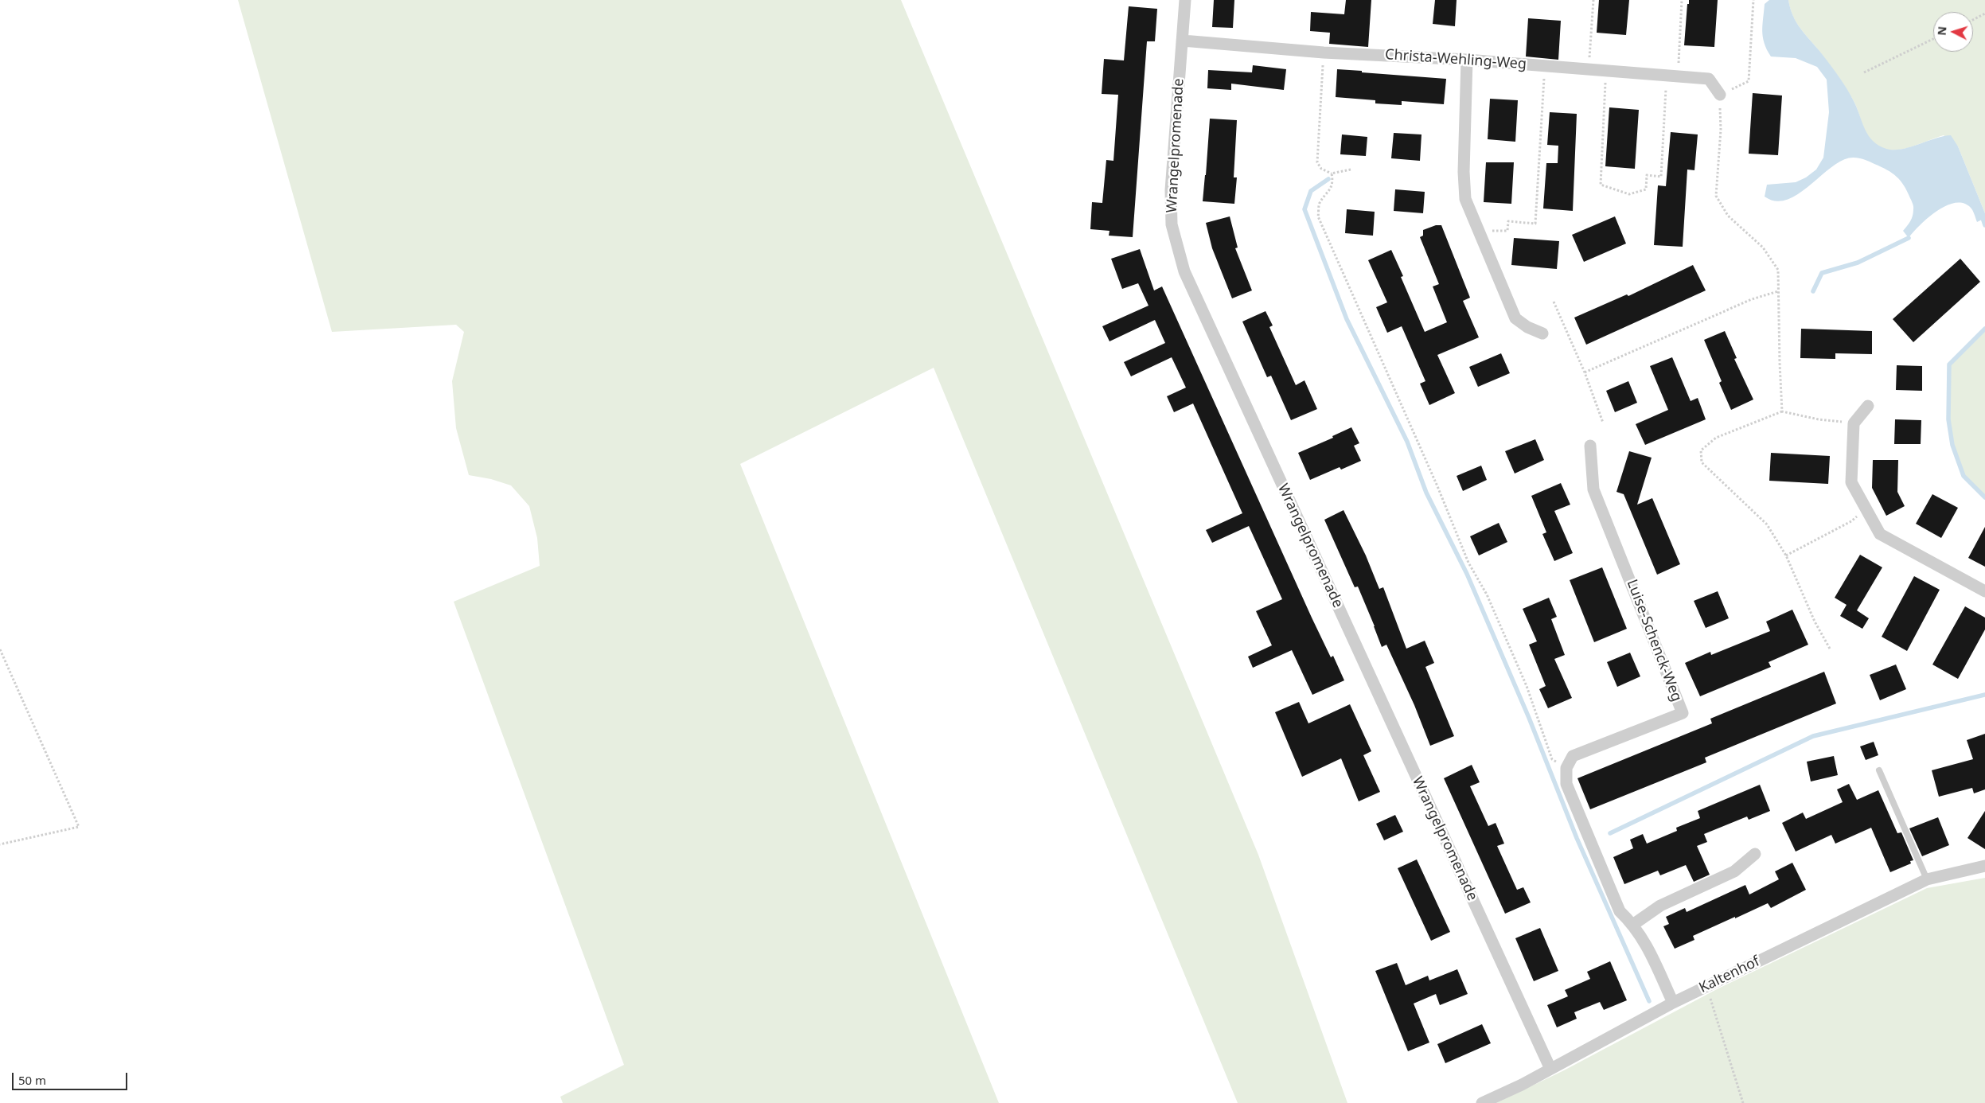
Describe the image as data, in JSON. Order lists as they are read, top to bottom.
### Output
{
  "streets": {
    "street": [
      "Christa-Wehling-Weg",
      "Wrangelpromenade",
      "Luise-Schenck-Weg",
      "Kaltenhof"
    ]
  },
  "crossings": [
    ["Christa-Wehling-Weg", "Wrangelpromenade"],
    ["Wrangelpromenade", "Kaltenhof"]
  ],
  "scale_bar": "50 m",
  "north": "left"
}
